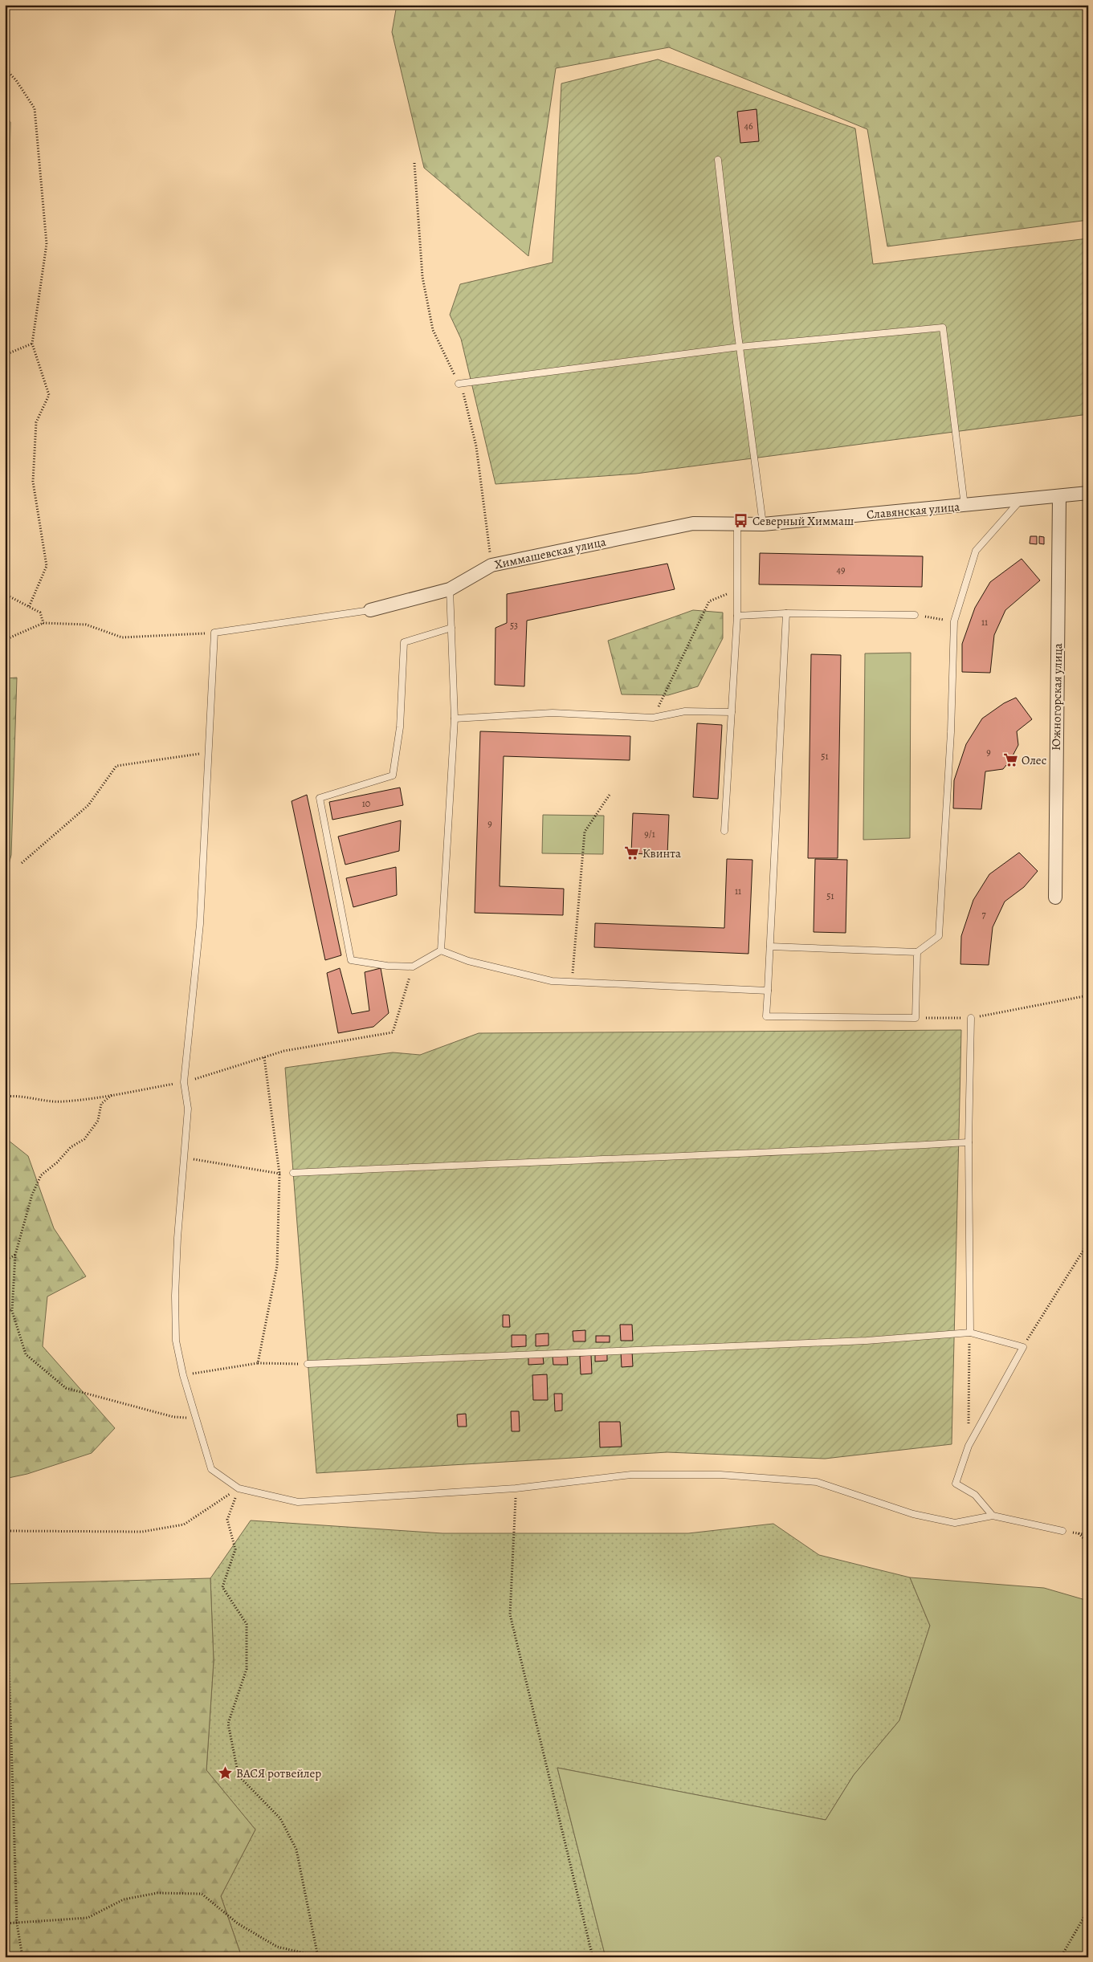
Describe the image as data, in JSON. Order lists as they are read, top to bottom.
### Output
{
  "streets": {
    "street": ["Славянская улица", "Химмашевская улица", "Южногорская улица"]
  },
  "crossings": [
    ["Славянская улица", "Химмашевская улица"],
    ["Славянская улица", "Южногорская улица"]
  ],
  "places": {
    "bus stop": ["Северный Химмаш"],
    "supermarket": ["Олес", "Квинта"],
    "place": ["ВАСЯ ротвейлер"]
  },
  "house_numbers": [
    "46",
    "49",
    "11",
    "53",
    "9",
    "51",
    "10",
    "9",
    "9/1",
    "11",
    "51",
    "7"
  ]
}
